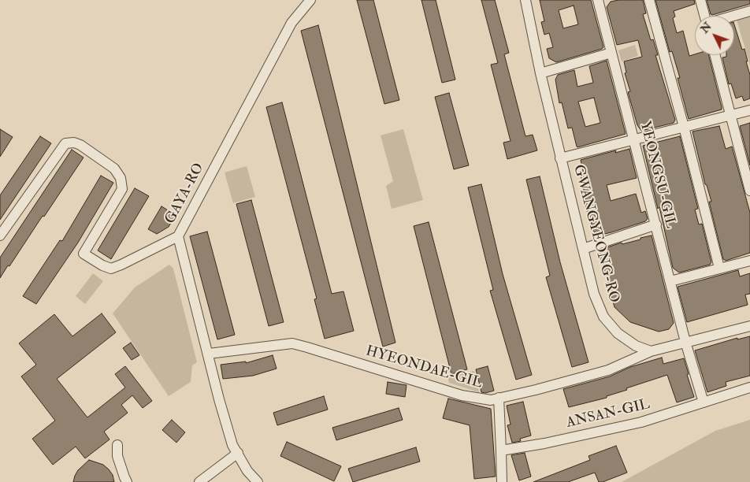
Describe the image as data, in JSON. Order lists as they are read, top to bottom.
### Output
{
  "streets": {
    "street": [
      "YEONGSU-GIL",
      "GAYA-RO",
      "GWANGYEONG-RO",
      "HYEONDAE-GIL",
      "ANSAN-GIL"
    ]
  },
  "crossings": [
    ["YEONGSU-GIL", "ANSAN-GIL"],
    ["GAYA-RO", "HYEONDAE-GIL"],
    ["GWANGYEONG-RO", "HYEONDAE-GIL"]
  ],
  "north": "top left"
}
